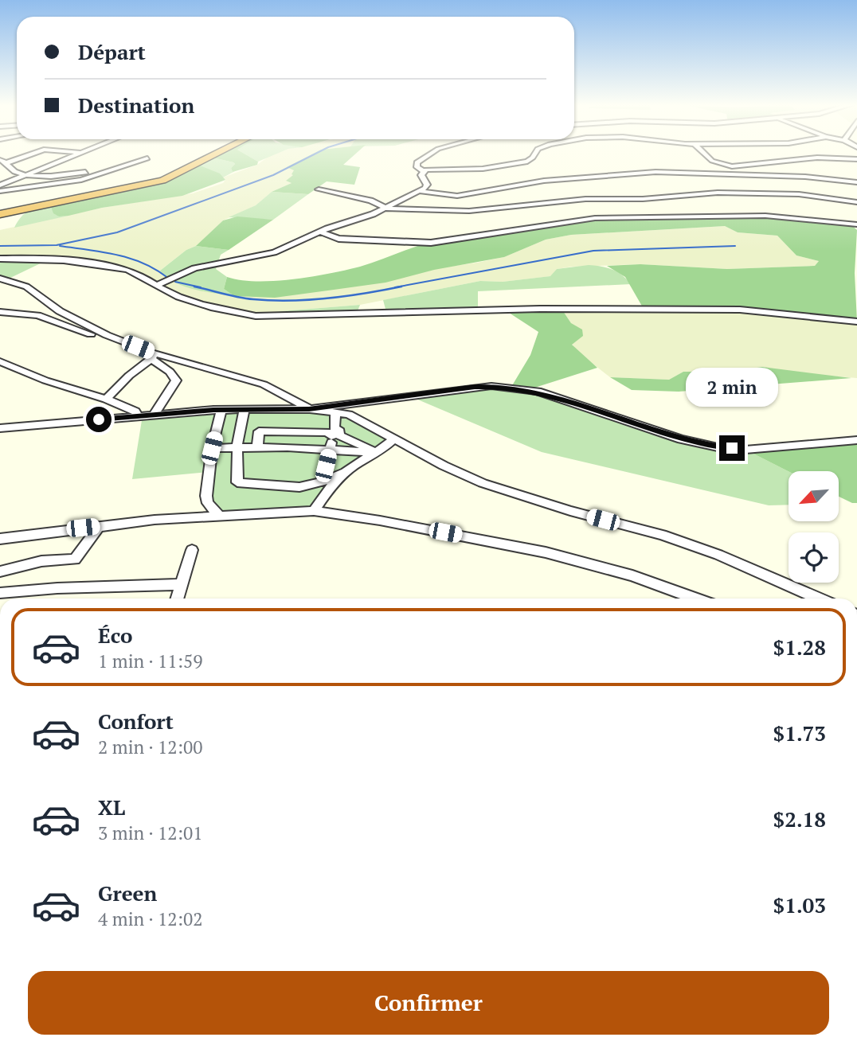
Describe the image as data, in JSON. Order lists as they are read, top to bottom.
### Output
{
  "north": "bottom left",
  "page": {
    "banner": ["Départ", "Destination"],
    "bubble": "2 min",
    "list": [
      {
        "name": "Éco",
        "note": "1 min · 11:59",
        "value": "$1.28"
      },
      {
        "name": "Confort",
        "note": "2 min · 12:00",
        "value": "$1.73"
      },
      {
        "name": "XL",
        "note": "3 min · 12:01",
        "value": "$2.18"
      },
      {
        "name": "Green",
        "note": "4 min · 12:02",
        "value": "$1.03"
      }
    ],
    "buttons": "Confirmer"
  }
}
